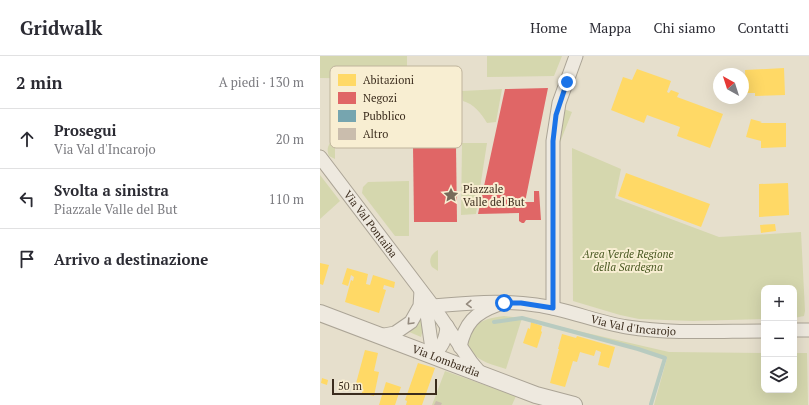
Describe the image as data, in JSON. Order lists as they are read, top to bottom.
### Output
{
  "streets": {
    "street": ["Via Val Pontaiba", "Via Val d'Incarojo", "Via Lombardia"]
  },
  "crossings": [
    ["Via Val Pontaiba", "Via Val d'Incarojo"],
    ["Via Val Pontaiba", "Via Lombardia"]
  ],
  "parks": ["Area Verde Regione della Sardegna"],
  "places": {
    "place": ["Piazzale Valle del But"]
  },
  "legend": [
    "Abitazioni",
    "Negozi",
    "Pubblico",
    "Altro"
  ],
  "scale_bar": "50 m",
  "north": "top left",
  "page": {
    "header": "Gridwalk",
    "nav": [
      "Home",
      "Mappa",
      "Chi siamo",
      "Contatti"
    ],
    "heading": ["2 min", "A piedi · 130 m"],
    "list": [
      ["Prosegui", "Via Val d'Incarojo", "20 m"],
      ["Svolta a sinistra", "Piazzale Valle del But", "110 m"],
      "Arrivo a destinazione"
    ],
    "map_buttons": ["+", "−"],
    "scale": "50 m"
  }
}
